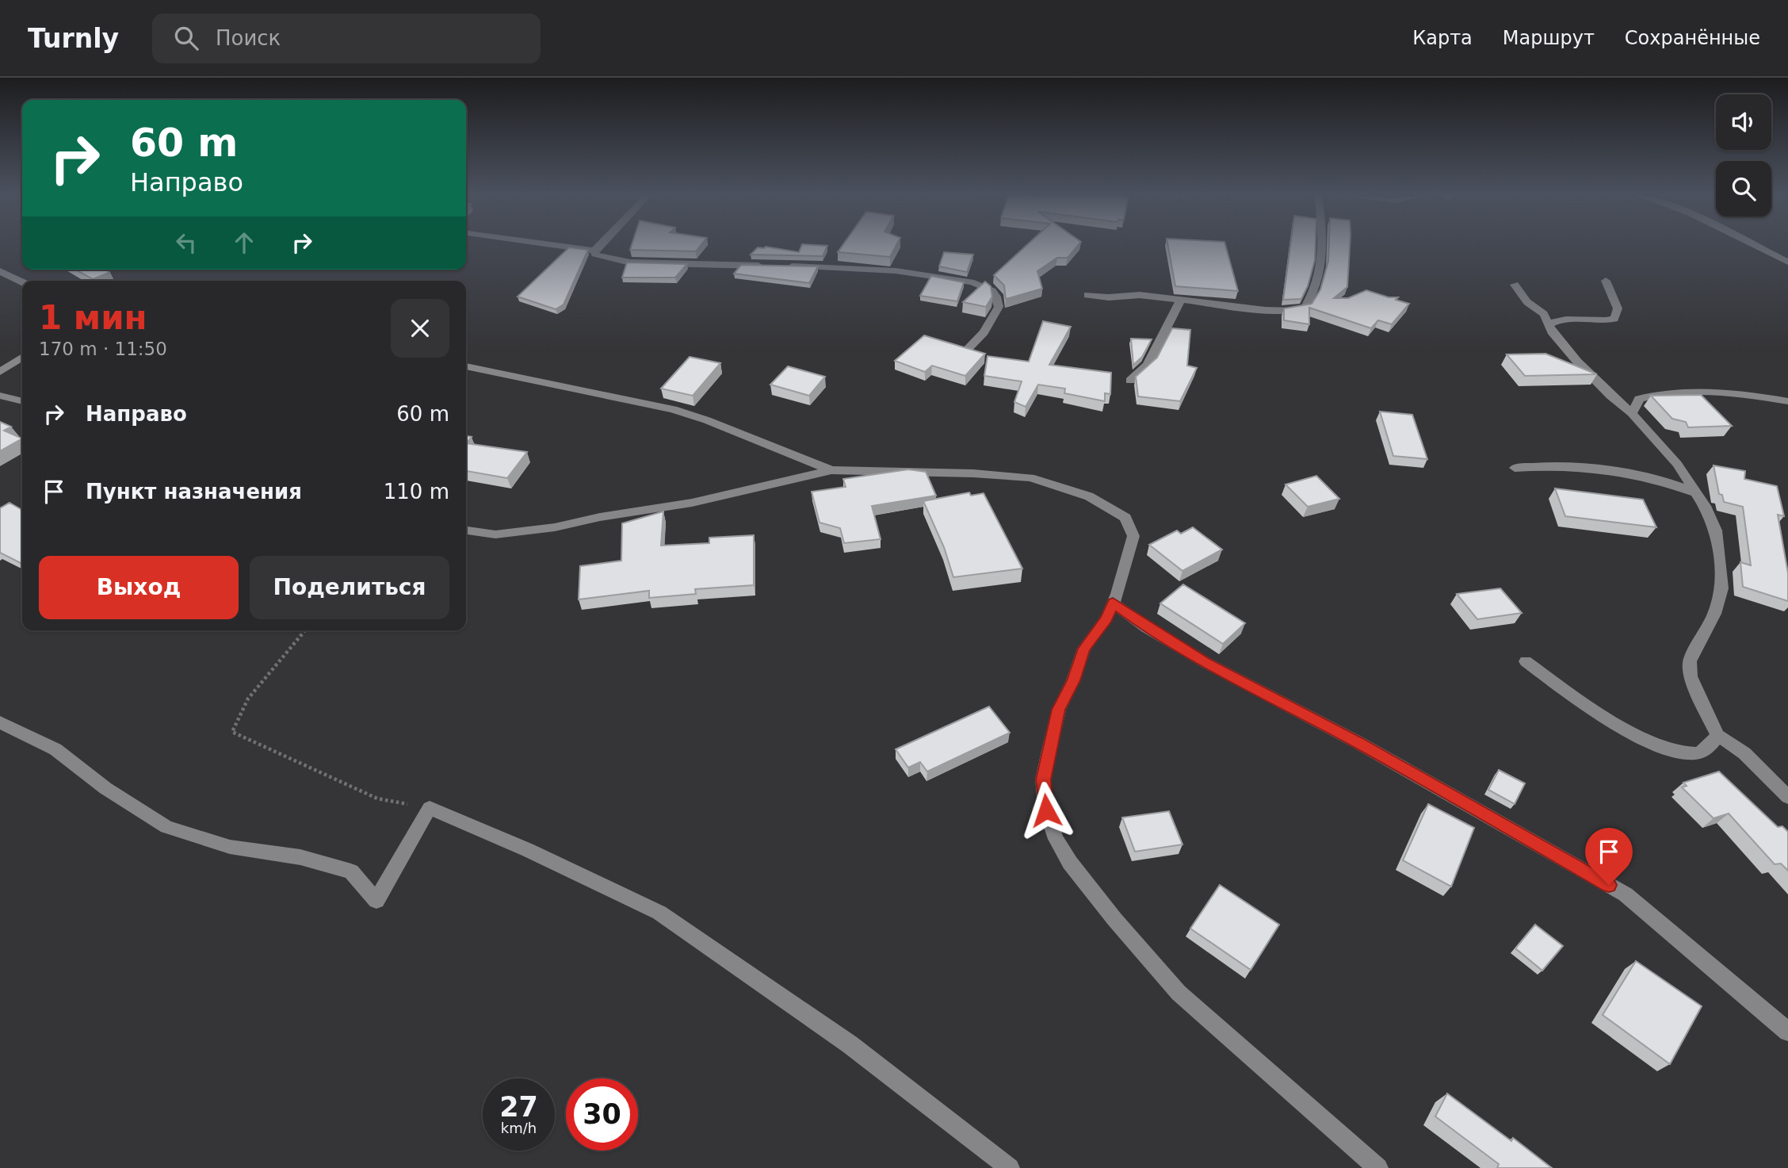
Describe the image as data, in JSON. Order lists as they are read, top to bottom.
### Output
{
  "page": {
    "header": "Turnly",
    "search": "Поиск",
    "nav": ["Карта", "Маршрут", "Сохранённые"],
    "turn": ["60 m", "Направо"],
    "heading": ["1 мин", "170 m · 11:50"],
    "list": [
      {
        "name": "Направо",
        "value": "60 m"
      },
      {
        "name": "Пункт назначения",
        "value": "110 m"
      }
    ],
    "buttons": ["Выход", "Поделиться"],
    "speed": "27 km/h",
    "limit": "30"
  }
}
